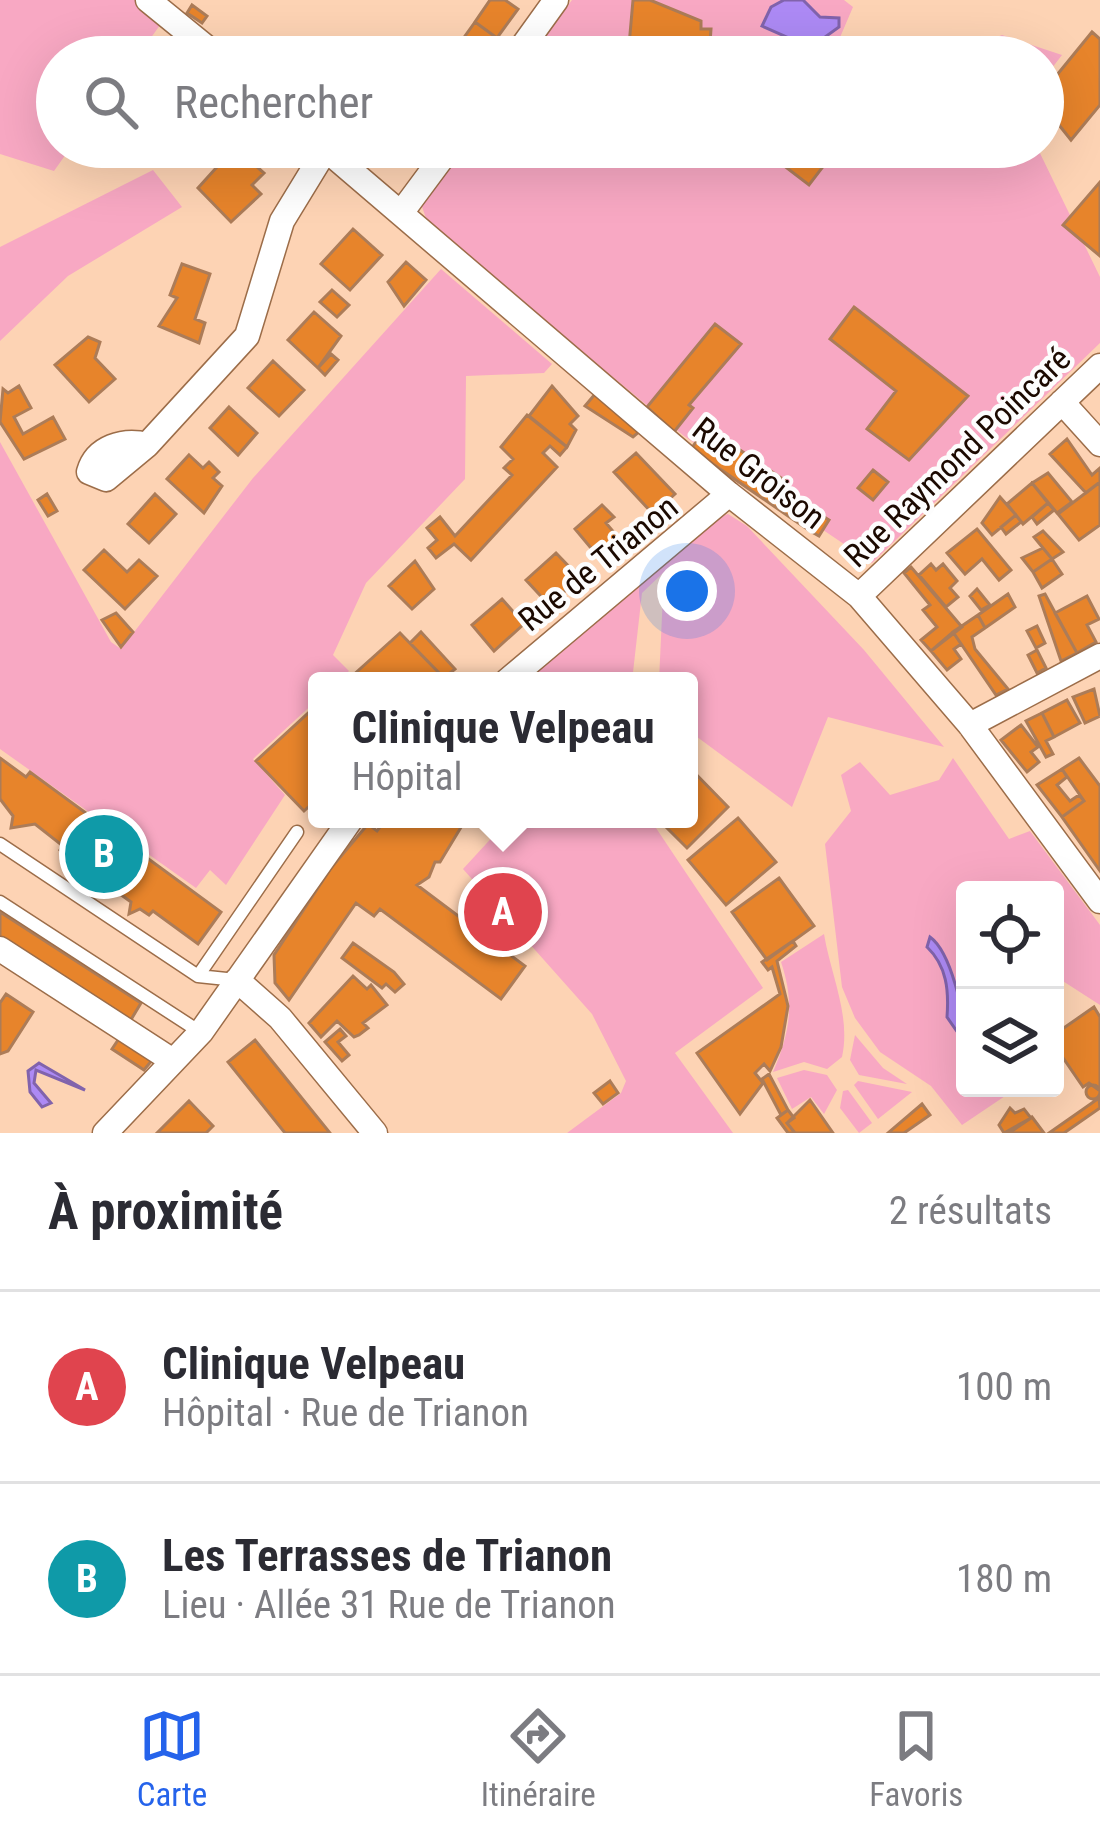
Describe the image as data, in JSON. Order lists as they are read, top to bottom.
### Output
{
  "streets": {
    "street": ["Rue Raymond Poincaré", "Rue Groison", "Rue de Trianon"]
  },
  "crossings": [
    ["Rue Raymond Poincaré", "Rue Groison"],
    ["Rue Groison", "Rue de Trianon"]
  ],
  "page": {
    "search": "Rechercher",
    "popup": ["Clinique Velpeau", "Hôpital"],
    "pins": ["B", "A"],
    "heading": ["À proximité", "2 résultats"],
    "list": [
      {
        "mark": "A",
        "name": "Clinique Velpeau",
        "note": "Hôpital · Rue de Trianon",
        "value": "100 m"
      },
      {
        "mark": "B",
        "name": "Les Terrasses de Trianon",
        "note": "Lieu · Allée 31 Rue de Trianon",
        "value": "180 m"
      }
    ],
    "nav": ["Carte", "Itinéraire", "Favoris"]
  }
}
